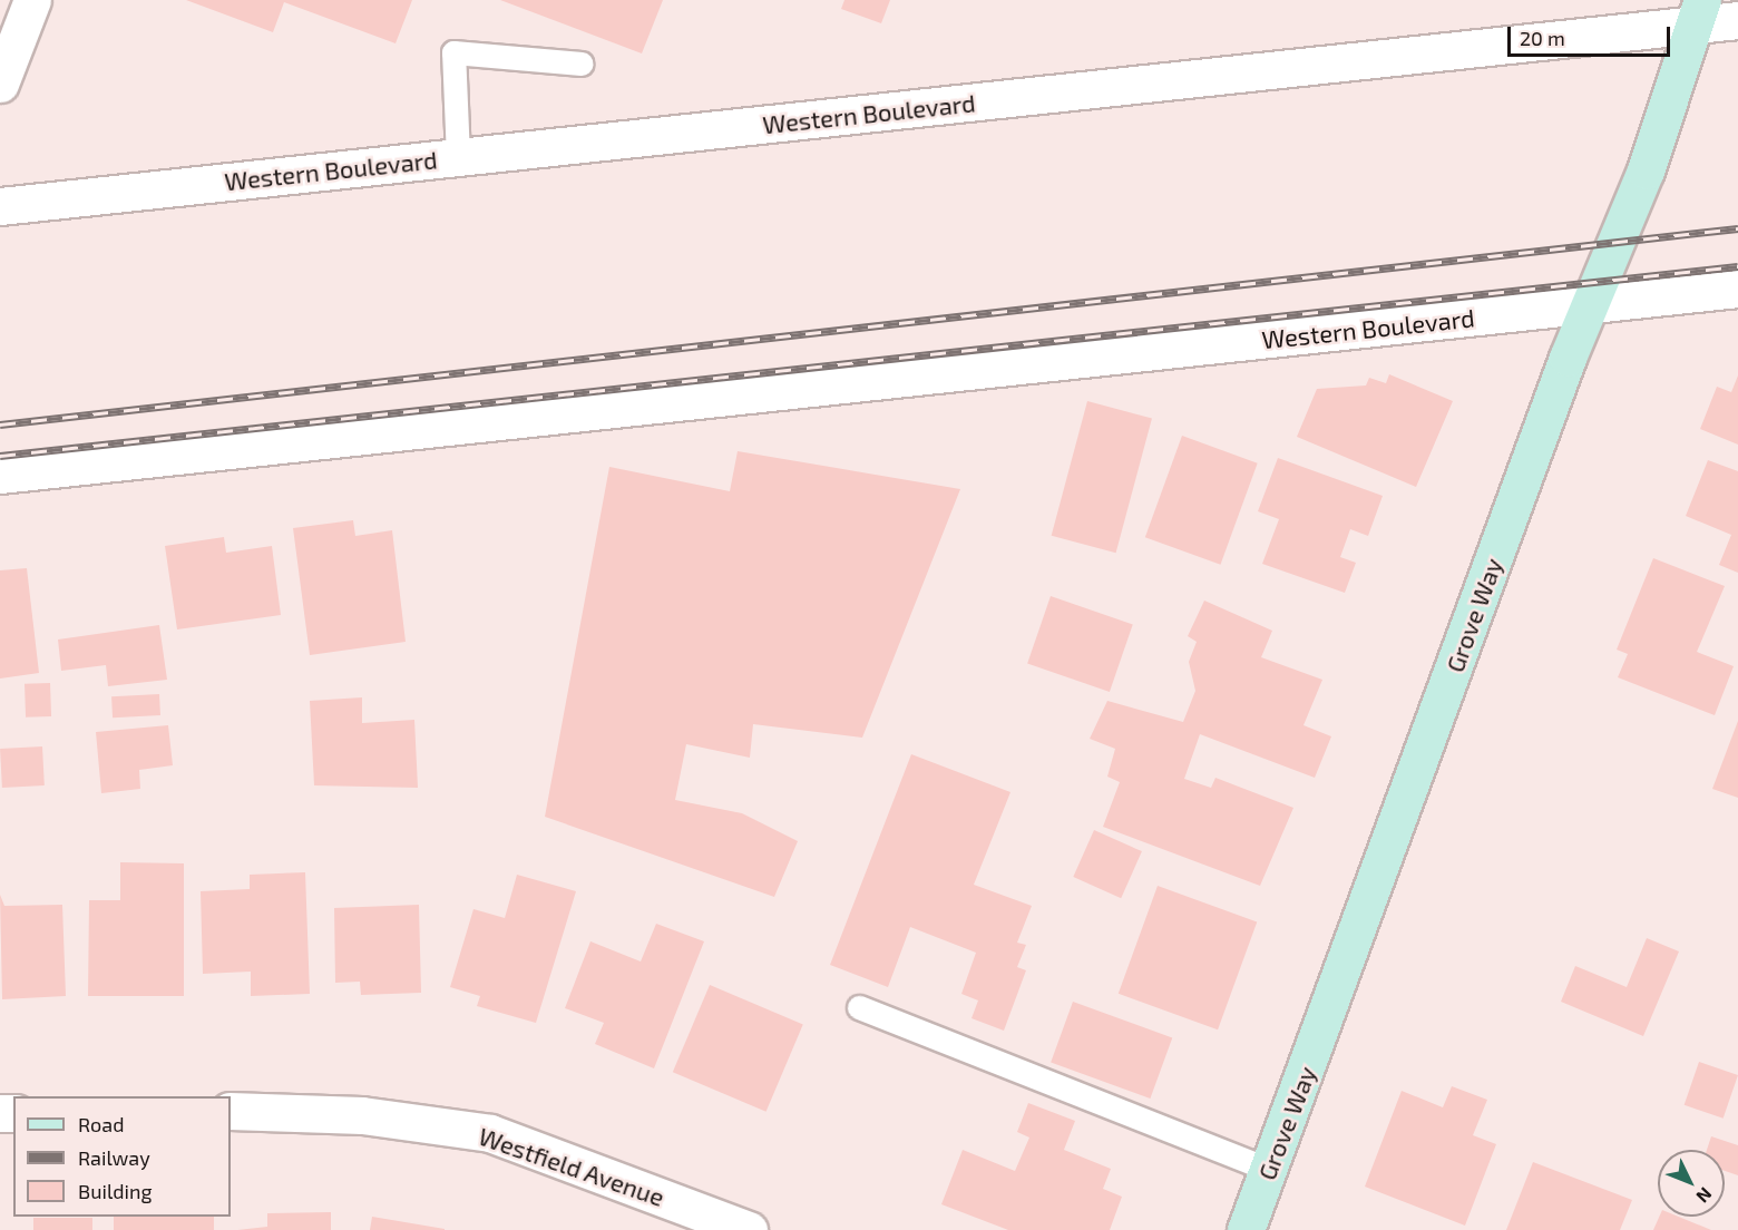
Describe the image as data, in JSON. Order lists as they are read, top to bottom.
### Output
{
  "streets": {
    "street": ["Western Boulevard", "Grove Way", "Westfield Avenue"]
  },
  "crossings": [
    ["Western Boulevard", "Grove Way"]
  ],
  "legend": ["Road", "Railway", "Building"],
  "scale_bar": "20 m",
  "north": "bottom right"
}
